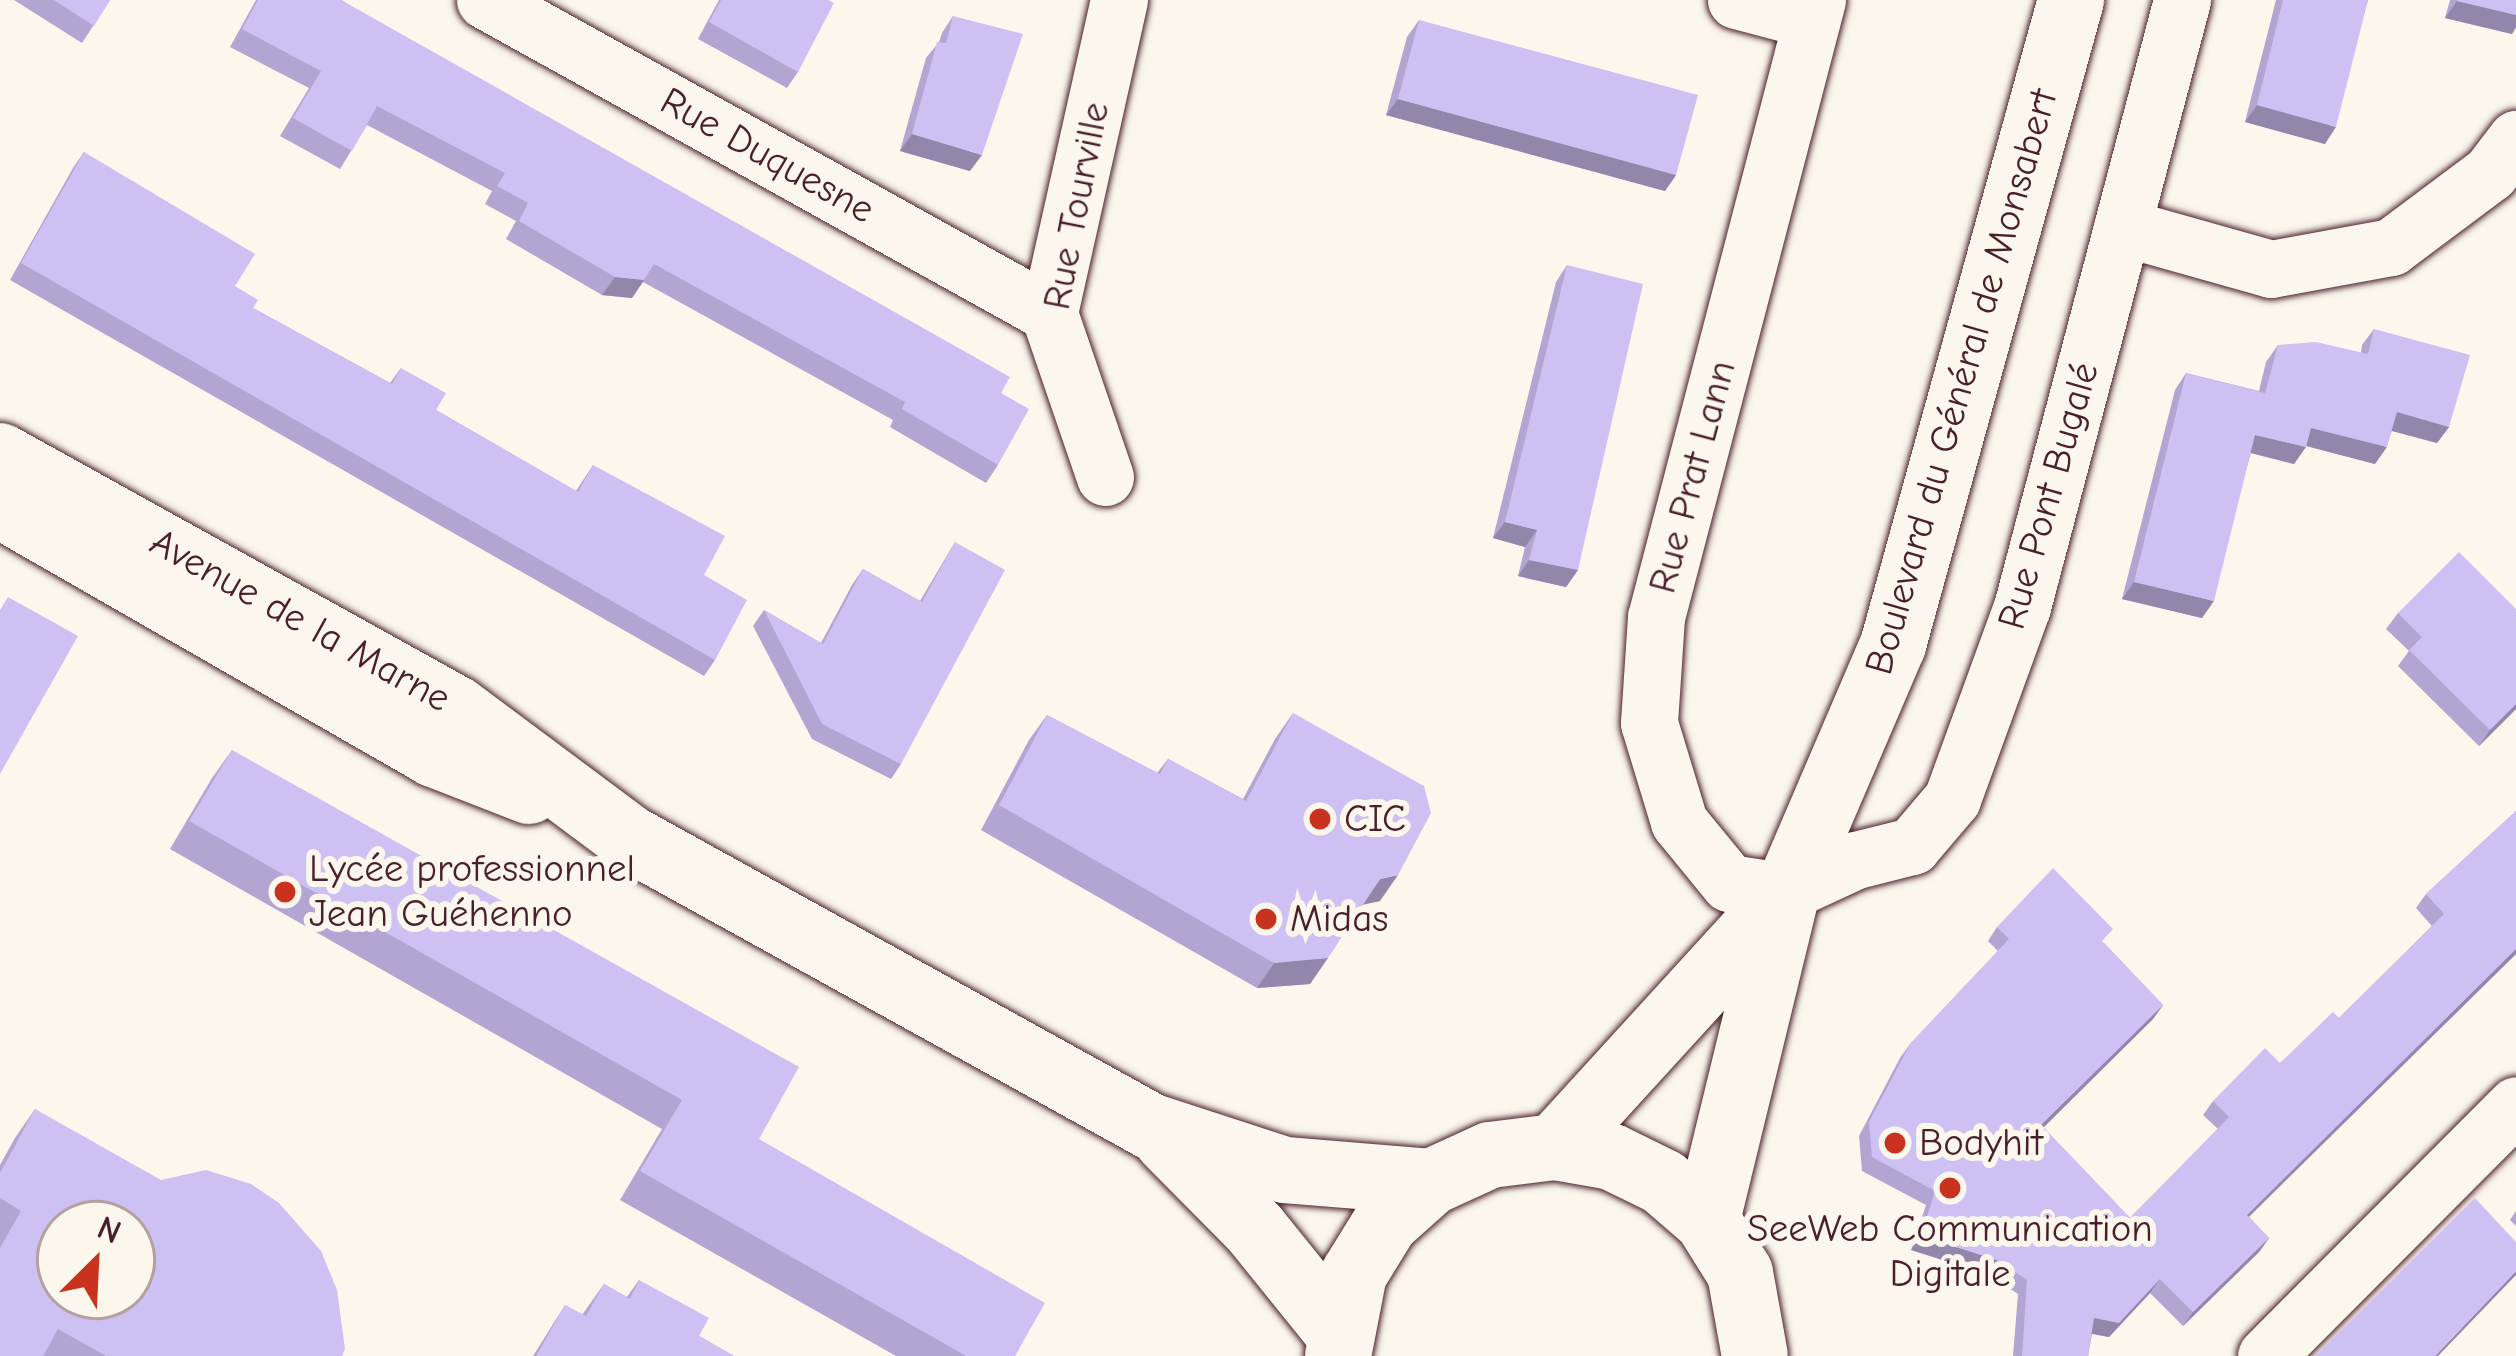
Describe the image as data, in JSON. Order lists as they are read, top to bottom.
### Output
{
  "streets": {
    "main road": ["Boulevard du Général de Monsabert", "Avenue de la Marne"],
    "street": [
      "Rue Duquesne",
      "Rue Tourville",
      "Rue Prat Lann",
      "Rue Pont Bugalé"
    ]
  },
  "crossings": [
    ["Rue Duquesne", "Rue Tourville"],
    ["Boulevard du Général de Monsabert", "Rue Prat Lann"],
    ["Boulevard du Général de Monsabert", "Rue Pont Bugalé"],
    ["Rue Prat Lann", "Rue Pont Bugalé"]
  ],
  "places": [
    "CIC",
    "Lycée professionnel Jean Guéhenno",
    "Midas",
    "Bodyhit",
    "SeeWeb Communication Digitale"
  ],
  "north": "top right"
}
